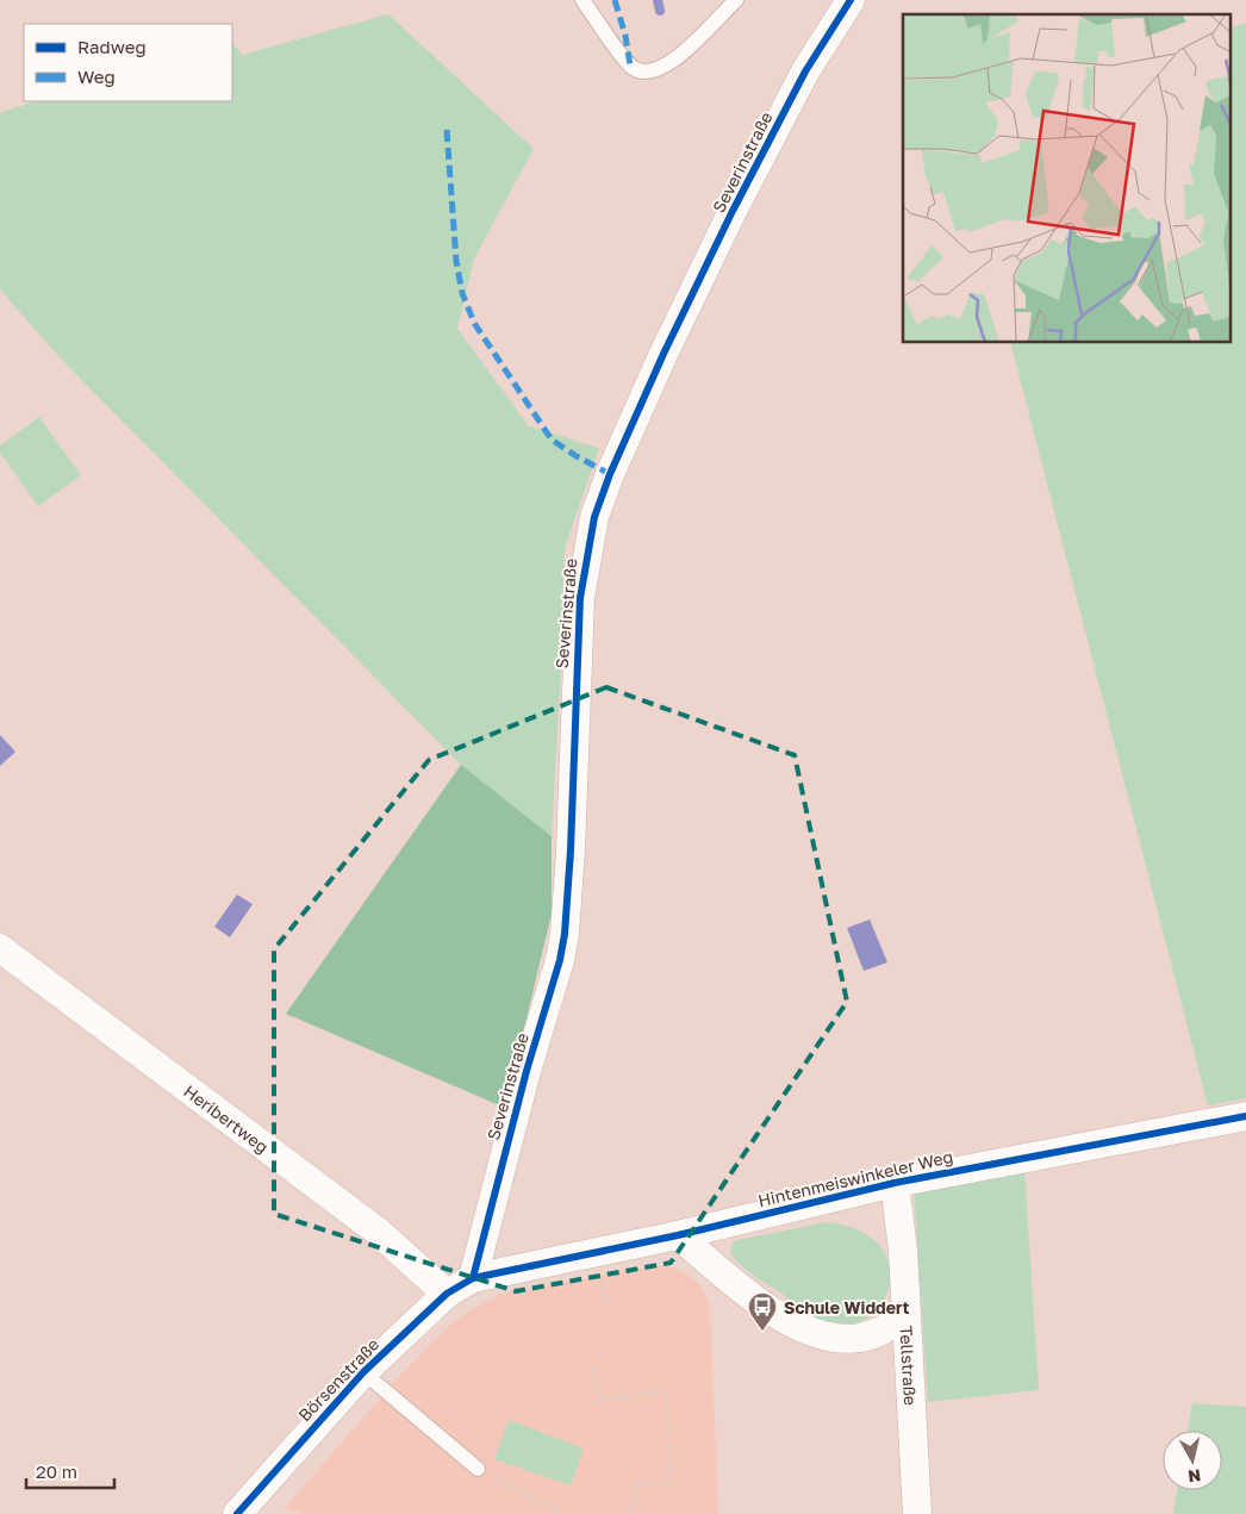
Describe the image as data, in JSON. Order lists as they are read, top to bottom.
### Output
{
  "streets": {
    "street": [
      "Severinstraße",
      "Heribertweg",
      "Hintenmeiswinkeler Weg",
      "Tellstraße",
      "Börsenstraße"
    ]
  },
  "crossings": [
    ["Severinstraße", "Hintenmeiswinkeler Weg"],
    ["Severinstraße", "Börsenstraße"],
    ["Heribertweg", "Börsenstraße"],
    ["Hintenmeiswinkeler Weg", "Tellstraße"],
    ["Hintenmeiswinkeler Weg", "Börsenstraße"]
  ],
  "places": {
    "bus stop": ["Schule Widdert"]
  },
  "legend": ["Radweg", "Weg"],
  "scale_bar": "20 m",
  "north": "bottom"
}
